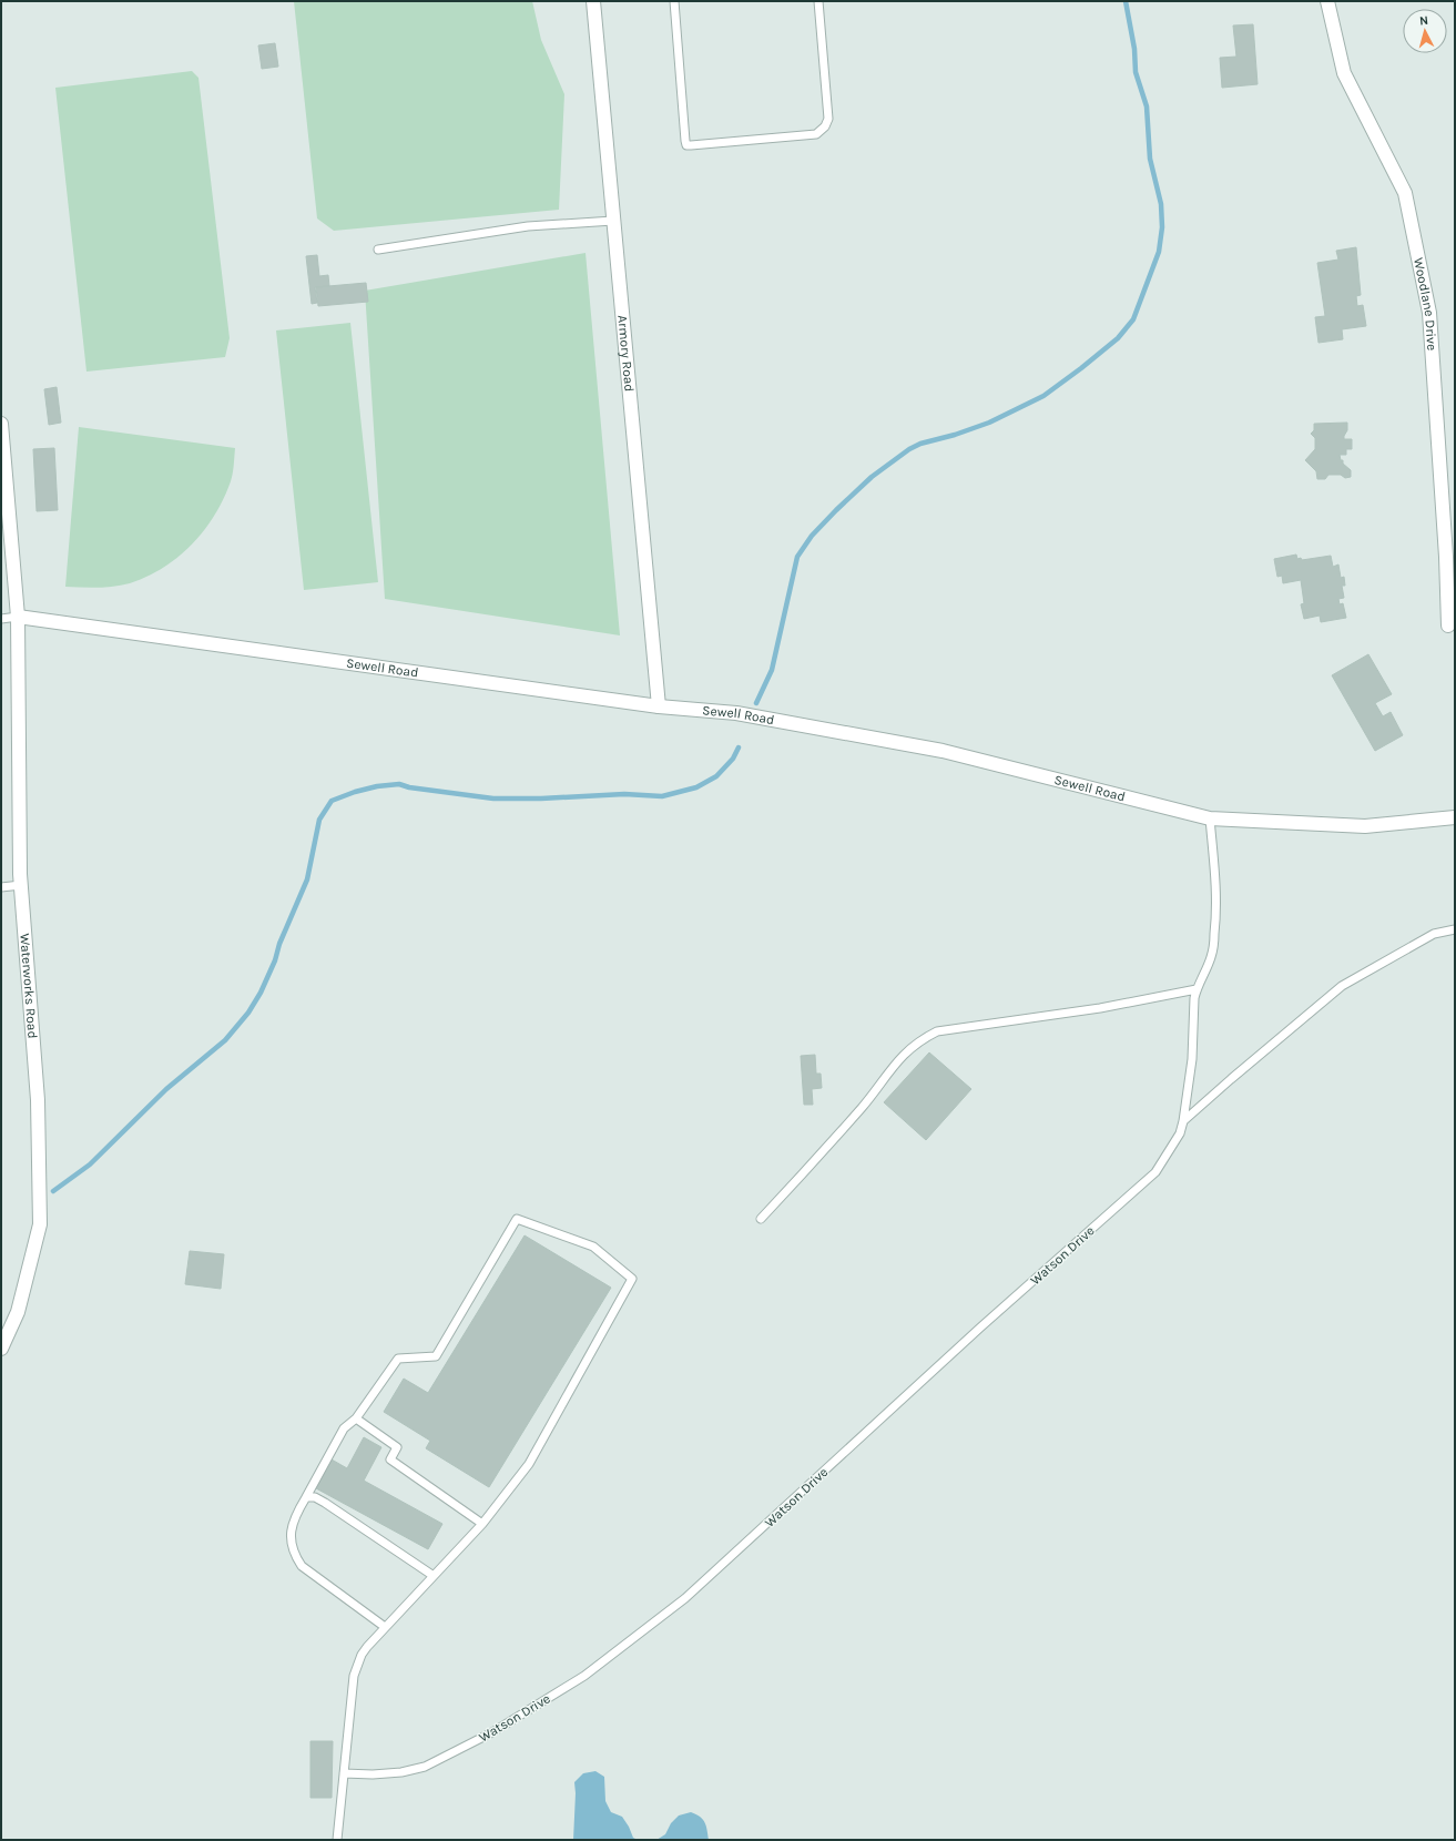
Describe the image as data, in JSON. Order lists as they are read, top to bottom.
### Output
{
  "streets": {
    "street": [
      "Woodlane Drive",
      "Armory Road",
      "Sewell Road",
      "Waterworks Road"
    ],
    "lane": ["Watson Drive"]
  },
  "crossings": [
    ["Armory Road", "Sewell Road"],
    ["Sewell Road", "Waterworks Road"]
  ],
  "north": "top"
}
